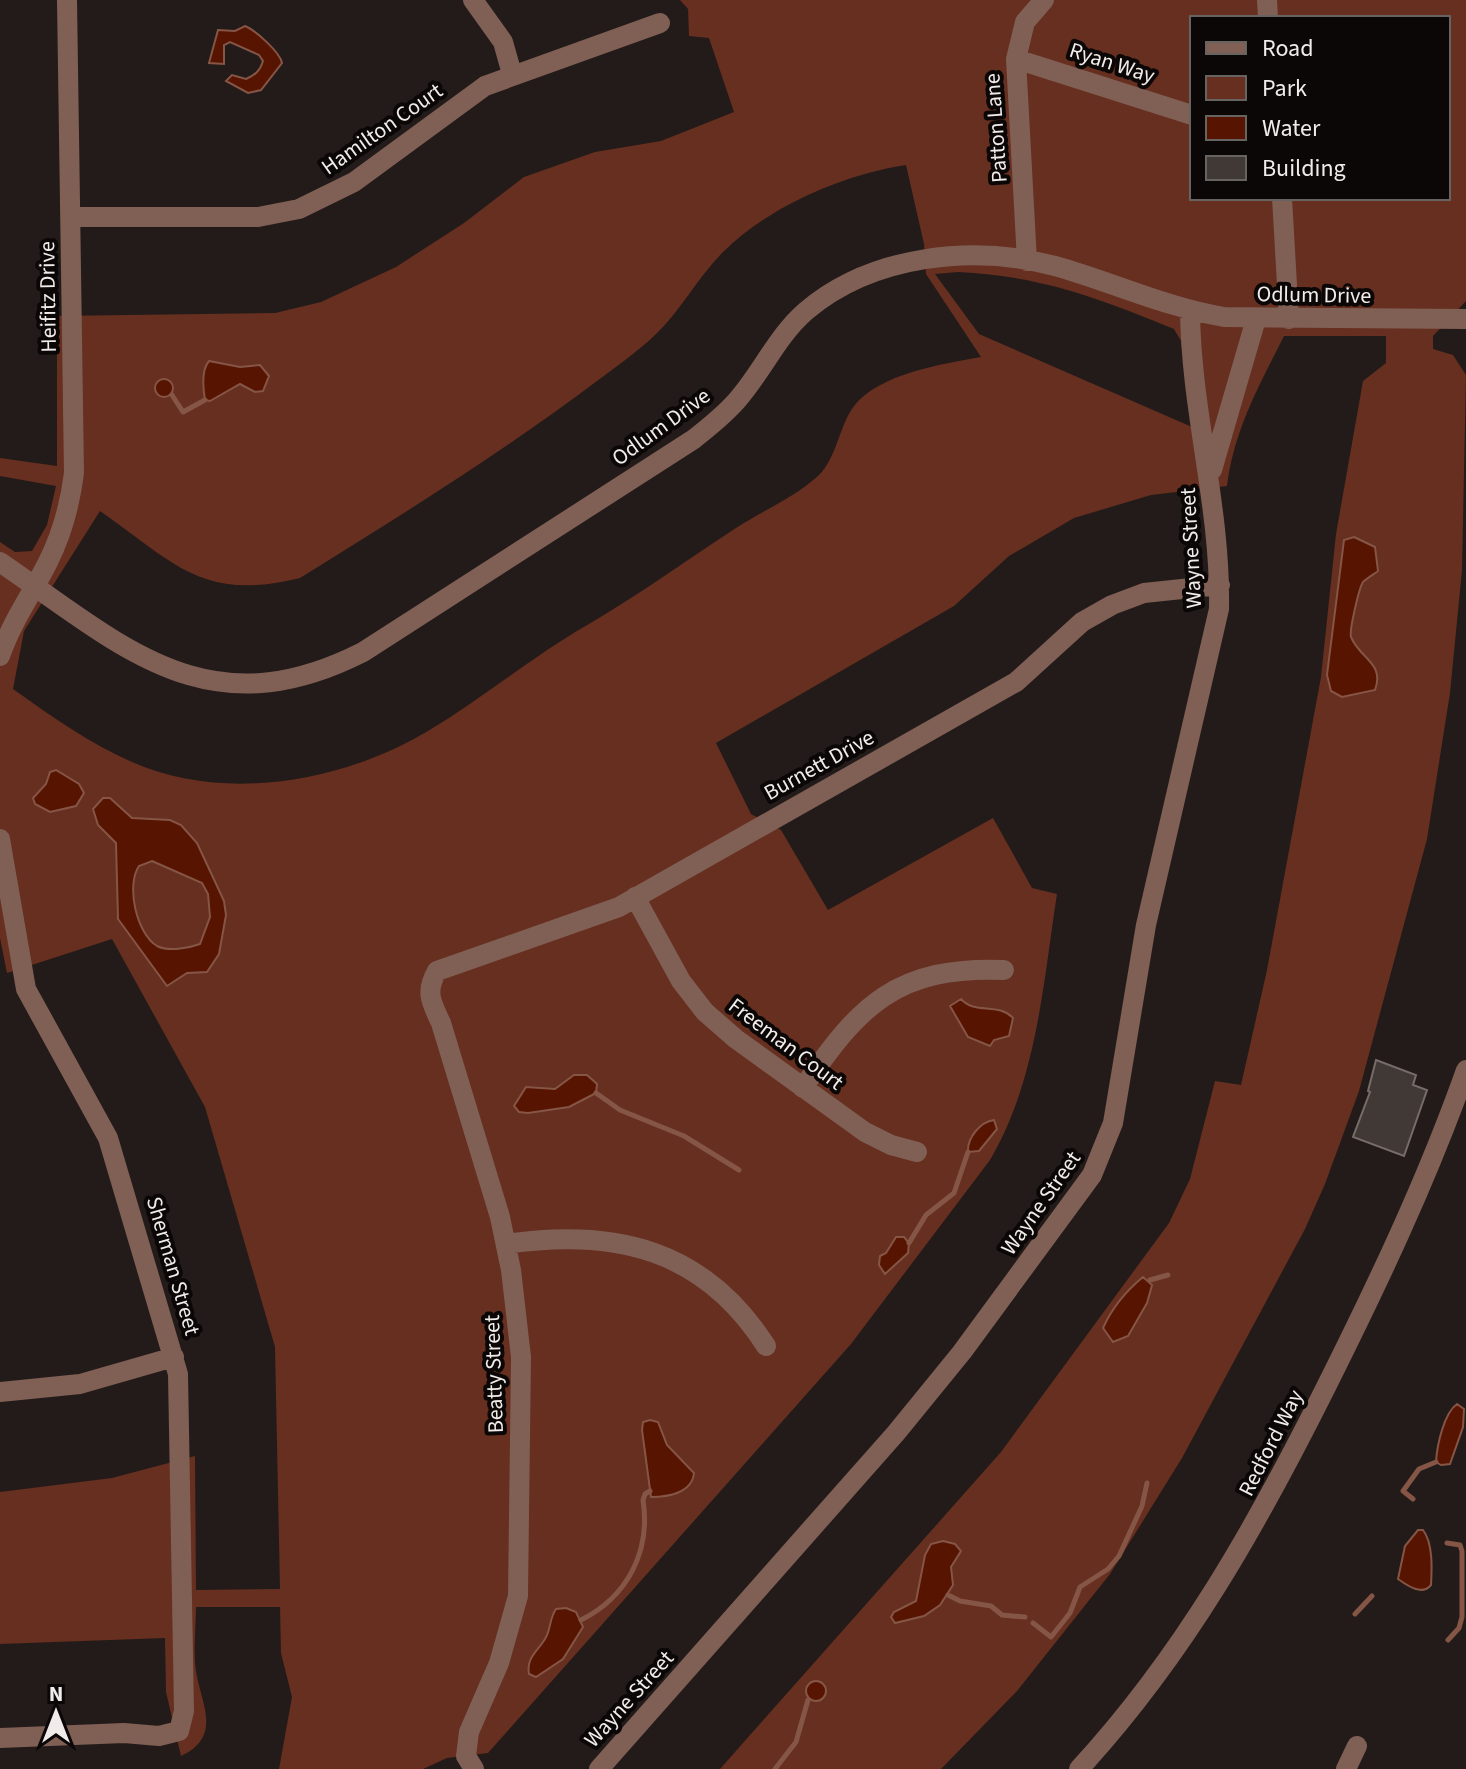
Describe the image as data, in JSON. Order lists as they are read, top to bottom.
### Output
{
  "streets": {
    "street": [
      "Ryan Way",
      "Patton Lane",
      "Hamilton Court",
      "Odlum Drive",
      "Heifitz Drive",
      "Wayne Street",
      "Burnett Drive",
      "Freeman Court",
      "Sherman Street",
      "Beatty Street",
      "Redford Way"
    ]
  },
  "crossings": [
    ["Ryan Way", "Patton Lane"],
    ["Patton Lane", "Odlum Drive"],
    ["Hamilton Court", "Heifitz Drive"],
    ["Odlum Drive", "Heifitz Drive"],
    ["Odlum Drive", "Wayne Street"],
    ["Wayne Street", "Burnett Drive"],
    ["Burnett Drive", "Freeman Court"],
    ["Burnett Drive", "Beatty Street"]
  ],
  "legend": [
    "Road",
    "Park",
    "Water",
    "Building"
  ],
  "north": "top"
}
